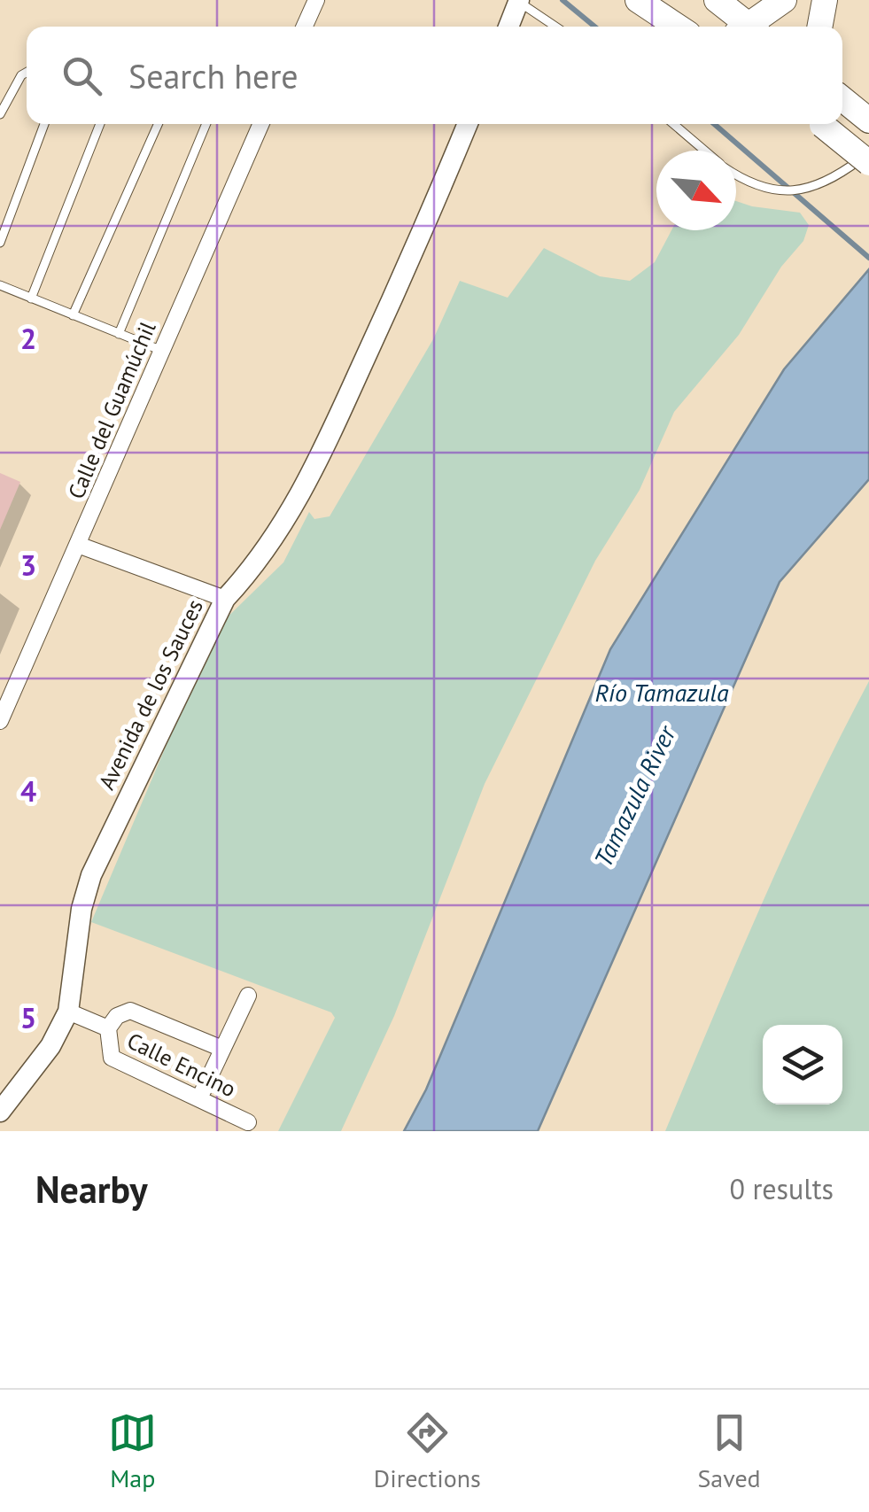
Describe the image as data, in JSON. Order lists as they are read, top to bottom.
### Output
{
  "streets": {
    "street": ["Calle del Guamúchil", "Avenida de los Sauces", "Calle Encino"]
  },
  "crossings": [
    ["Avenida de los Sauces", "Calle Encino"]
  ],
  "water": ["Río Tamazula", "Tamazula River"],
  "north": "bottom right",
  "page": {
    "search": "Search here",
    "heading": ["Nearby", "0 results"],
    "nav": ["Map", "Directions", "Saved"]
  },
  "grid": {
    "rows": [
      "2",
      "3",
      "4",
      "5"
    ]
  }
}
